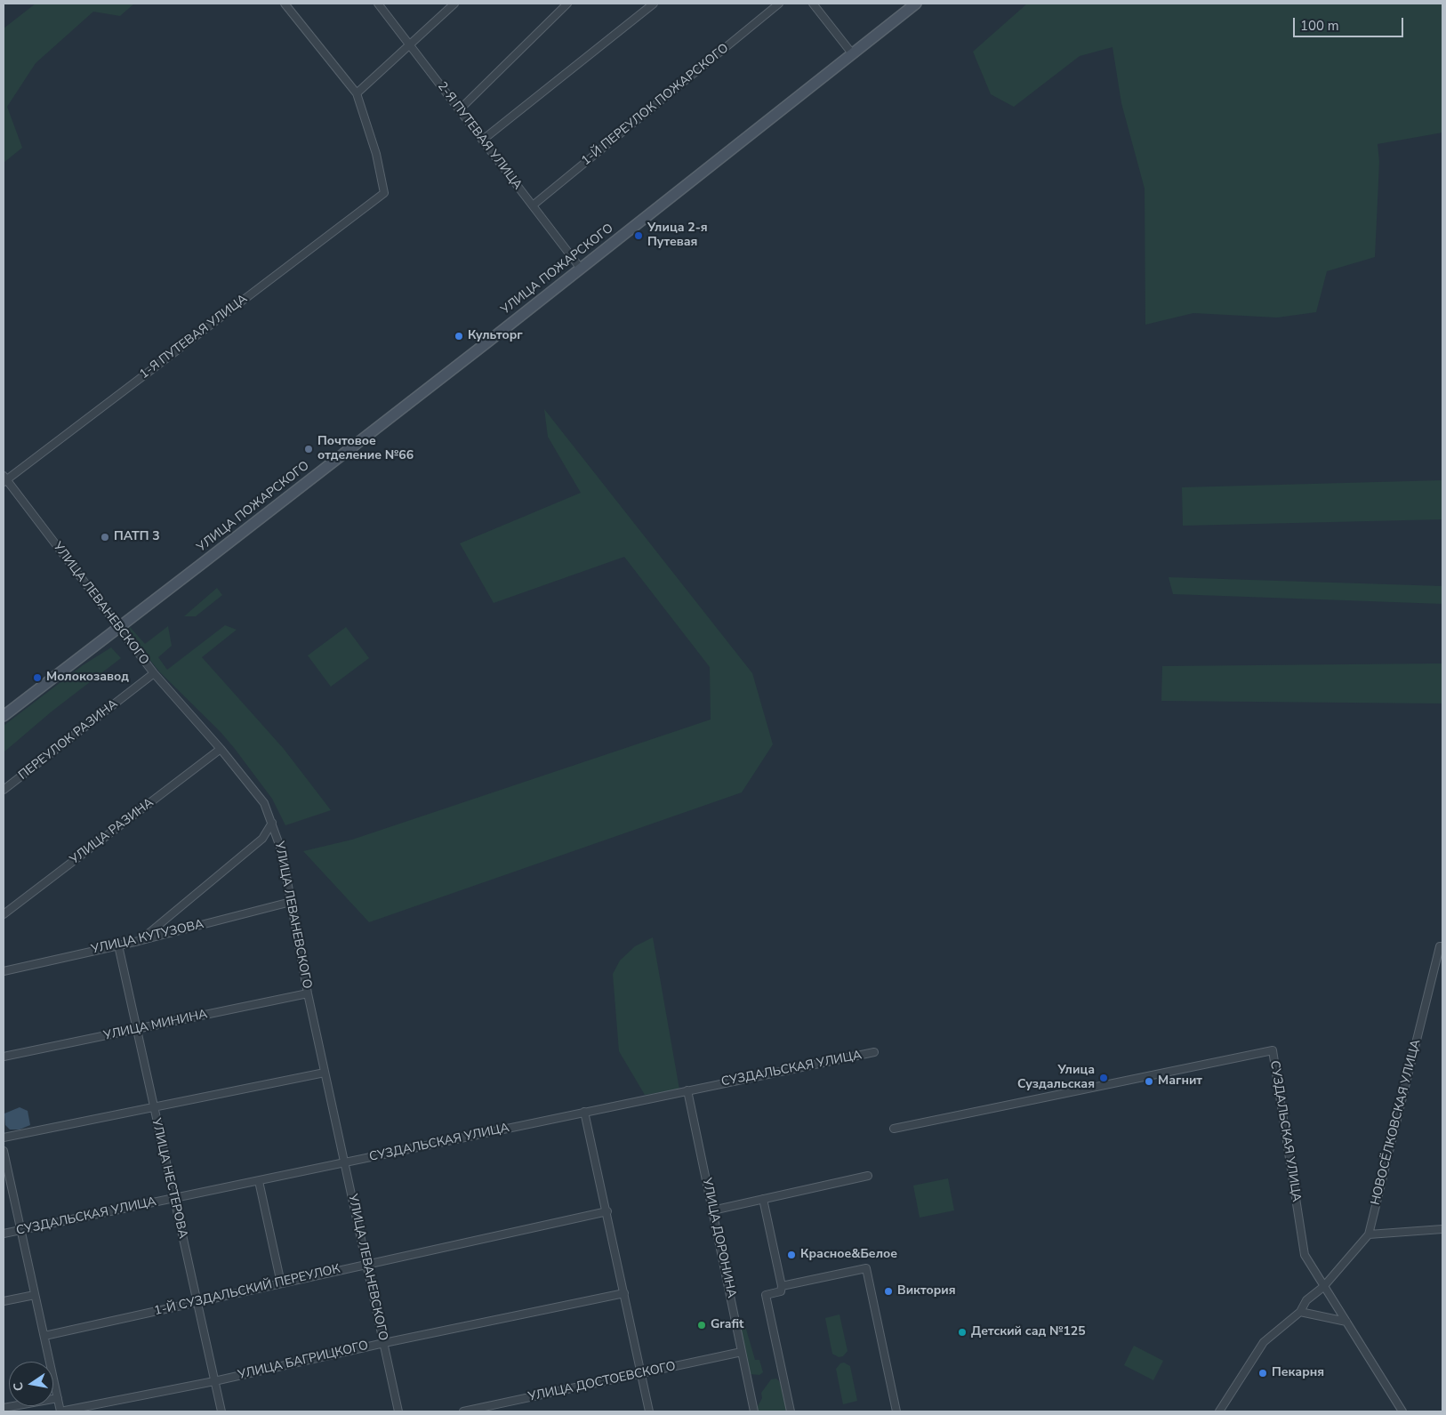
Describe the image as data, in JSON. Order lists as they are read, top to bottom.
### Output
{
  "streets": {
    "street": [
      "1-Й ПЕРЕУЛОК ПОЖАРСКОГО",
      "2-Я ПУТЕВАЯ УЛИЦА",
      "УЛИЦА ПОЖАРСКОГО",
      "1-Я ПУТЕВАЯ УЛИЦА",
      "УЛИЦА ЛЕВАНЕВСКОГО",
      "ПЕРЕУЛОК РАЗИНА",
      "УЛИЦА РАЗИНА",
      "УЛИЦА КУТУЗОВА",
      "УЛИЦА МИНИНА",
      "СУЗДАЛЬСКАЯ УЛИЦА",
      "НОВОСЁЛКОВСКАЯ УЛИЦА",
      "УЛИЦА НЕСТЕРОВА",
      "УЛИЦА ДОРОНИНА",
      "1-Й СУЗДАЛЬСКИЙ ПЕРЕУЛОК",
      "УЛИЦА БАГРИЦКОГО",
      "УЛИЦА ДОСТОЕВСКОГО"
    ]
  },
  "crossings": [
    ["1-Й ПЕРЕУЛОК ПОЖАРСКОГО", "2-Я ПУТЕВАЯ УЛИЦА"],
    ["2-Я ПУТЕВАЯ УЛИЦА", "УЛИЦА ПОЖАРСКОГО"],
    ["УЛИЦА ПОЖАРСКОГО", "УЛИЦА ЛЕВАНЕВСКОГО"],
    ["1-Я ПУТЕВАЯ УЛИЦА", "УЛИЦА ЛЕВАНЕВСКОГО"],
    ["УЛИЦА ЛЕВАНЕВСКОГО", "ПЕРЕУЛОК РАЗИНА"],
    ["УЛИЦА ЛЕВАНЕВСКОГО", "УЛИЦА РАЗИНА"],
    ["УЛИЦА ЛЕВАНЕВСКОГО", "УЛИЦА КУТУЗОВА"],
    ["УЛИЦА ЛЕВАНЕВСКОГО", "УЛИЦА МИНИНА"],
    ["УЛИЦА ЛЕВАНЕВСКОГО", "СУЗДАЛЬСКАЯ УЛИЦА"],
    ["УЛИЦА ЛЕВАНЕВСКОГО", "1-Й СУЗДАЛЬСКИЙ ПЕРЕУЛОК"],
    ["УЛИЦА ЛЕВАНЕВСКОГО", "УЛИЦА БАГРИЦКОГО"],
    ["УЛИЦА КУТУЗОВА", "УЛИЦА НЕСТЕРОВА"],
    ["УЛИЦА МИНИНА", "УЛИЦА НЕСТЕРОВА"],
    ["СУЗДАЛЬСКАЯ УЛИЦА", "НОВОСЁЛКОВСКАЯ УЛИЦА"],
    ["СУЗДАЛЬСКАЯ УЛИЦА", "УЛИЦА НЕСТЕРОВА"],
    ["СУЗДАЛЬСКАЯ УЛИЦА", "УЛИЦА ДОРОНИНА"],
    ["УЛИЦА НЕСТЕРОВА", "1-Й СУЗДАЛЬСКИЙ ПЕРЕУЛОК"],
    ["УЛИЦА НЕСТЕРОВА", "УЛИЦА БАГРИЦКОГО"],
    ["УЛИЦА ДОРОНИНА", "УЛИЦА ДОСТОЕВСКОГО"]
  ],
  "places": [
    "Улица 2-я Путевая",
    "Культорг",
    "Почтовое отделение №66",
    "ПАТП 3",
    "Молокозавод",
    "Улица Суздальская",
    "Магнит",
    "Красное&Белое",
    "Виктория",
    "Grafit",
    "Детский сад №125",
    "Пекарня"
  ],
  "scale_bar": "100 m",
  "north": "left"
}
